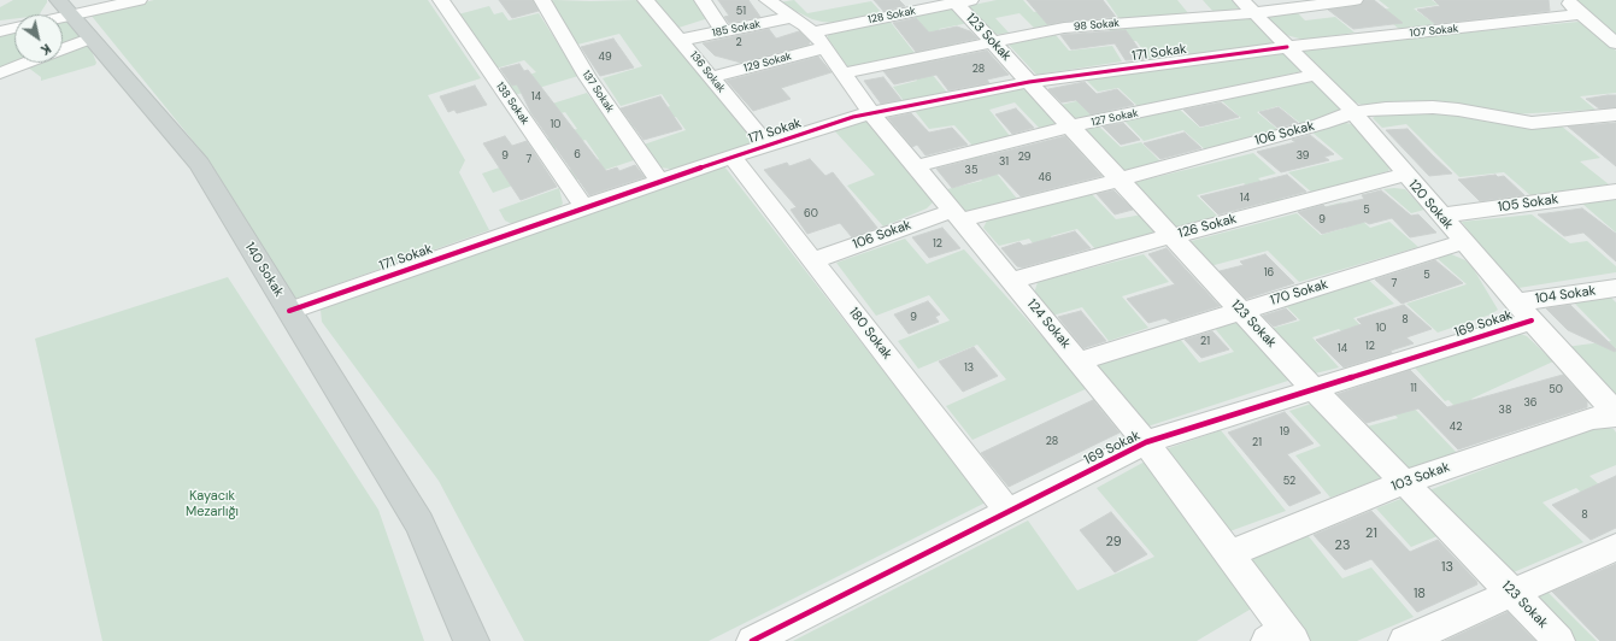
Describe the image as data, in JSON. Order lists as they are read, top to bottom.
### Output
{
  "streets": {
    "main road": ["140 Sokak"],
    "street": [
      "128 Sokak",
      "98 Sokak",
      "185 Sokak",
      "107 Sokak",
      "123 Sokak",
      "171 Sokak",
      "129 Sokak",
      "136 Sokak",
      "137 Sokak",
      "138 Sokak",
      "127 Sokak",
      "106 Sokak",
      "105 Sokak",
      "120 Sokak",
      "126 Sokak",
      "170 Sokak",
      "104 Sokak",
      "124 Sokak",
      "169 Sokak",
      "180 Sokak",
      "103 Sokak"
    ]
  },
  "crossings": [
    ["128 Sokak", "123 Sokak"],
    ["128 Sokak", "124 Sokak"],
    ["98 Sokak", "123 Sokak"],
    ["98 Sokak", "120 Sokak"],
    ["98 Sokak", "124 Sokak"],
    ["185 Sokak", "136 Sokak"],
    ["185 Sokak", "124 Sokak"],
    ["107 Sokak", "171 Sokak"],
    ["107 Sokak", "120 Sokak"],
    ["123 Sokak", "171 Sokak"],
    ["123 Sokak", "127 Sokak"],
    ["123 Sokak", "106 Sokak"],
    ["123 Sokak", "126 Sokak"],
    ["123 Sokak", "170 Sokak"],
    ["123 Sokak", "169 Sokak"],
    ["123 Sokak", "103 Sokak"],
    ["171 Sokak", "136 Sokak"],
    ["171 Sokak", "137 Sokak"],
    ["171 Sokak", "138 Sokak"],
    ["171 Sokak", "120 Sokak"],
    ["171 Sokak", "140 Sokak"],
    ["171 Sokak", "124 Sokak"],
    ["171 Sokak", "180 Sokak"],
    ["129 Sokak", "136 Sokak"],
    ["129 Sokak", "124 Sokak"],
    ["127 Sokak", "120 Sokak"],
    ["127 Sokak", "124 Sokak"],
    ["106 Sokak", "120 Sokak"],
    ["106 Sokak", "124 Sokak"],
    ["106 Sokak", "180 Sokak"],
    ["105 Sokak", "120 Sokak"],
    ["120 Sokak", "126 Sokak"],
    ["120 Sokak", "170 Sokak"],
    ["120 Sokak", "104 Sokak"],
    ["120 Sokak", "169 Sokak"],
    ["120 Sokak", "103 Sokak"],
    ["126 Sokak", "124 Sokak"],
    ["170 Sokak", "124 Sokak"],
    ["104 Sokak", "169 Sokak"],
    ["124 Sokak", "169 Sokak"],
    ["124 Sokak", "103 Sokak"],
    ["169 Sokak", "180 Sokak"]
  ],
  "parks": ["Kayacık Mezarlığı"],
  "house_numbers": [
    "51",
    "2",
    "49",
    "28",
    "14",
    "10",
    "6",
    "9",
    "39",
    "29",
    "7",
    "31",
    "35",
    "46",
    "14",
    "5",
    "60",
    "9",
    "12",
    "16",
    "5",
    "7",
    "9",
    "8",
    "10",
    "21",
    "12",
    "14",
    "13",
    "11",
    "50",
    "36",
    "38",
    "42",
    "19",
    "28",
    "21",
    "52",
    "8",
    "21",
    "29",
    "23",
    "13",
    "18"
  ],
  "north": "bottom right"
}
